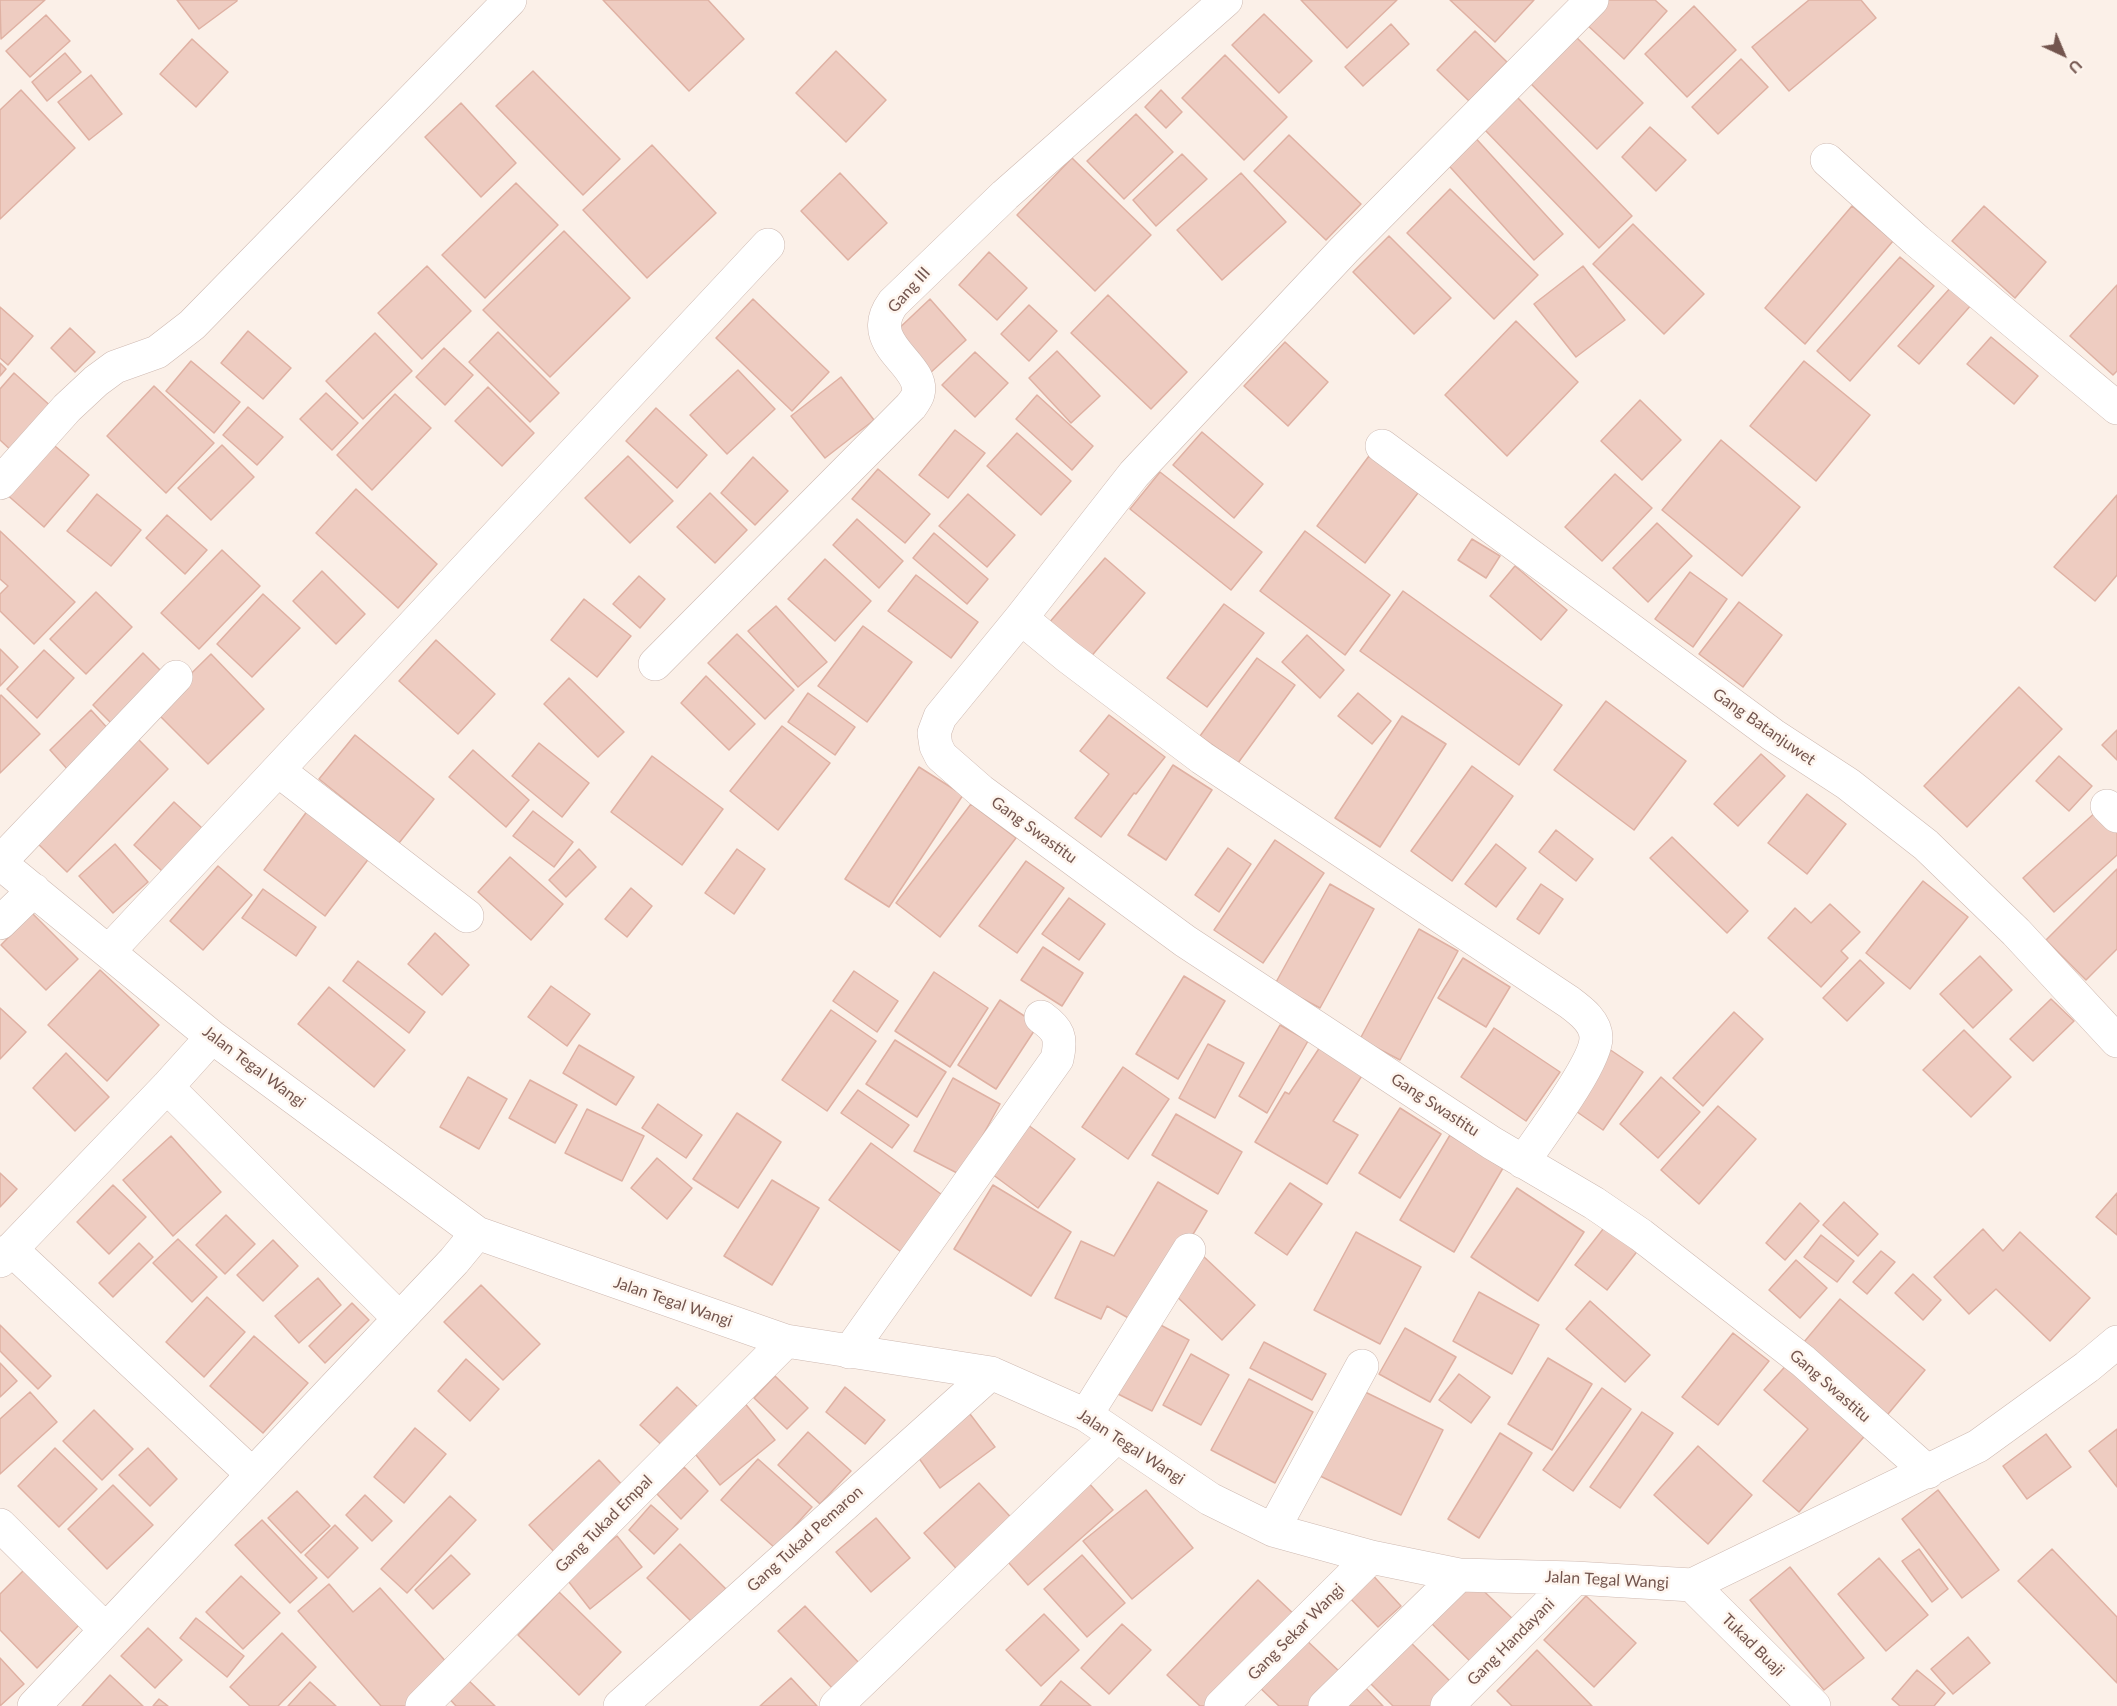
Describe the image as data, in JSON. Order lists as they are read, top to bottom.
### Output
{
  "streets": {
    "street": [
      "Gang III",
      "Gang Batanjuwet",
      "Gang Swastitu",
      "Jalan Tegal Wangi",
      "Gang Tukad Empal",
      "Gang Tukad Pemaron",
      "Gang Sekar Wangi",
      "Gang Handayani",
      "Tukad Buaji"
    ]
  },
  "crossings": [
    ["Gang Swastitu", "Jalan Tegal Wangi"],
    ["Jalan Tegal Wangi", "Gang Tukad Empal"],
    ["Jalan Tegal Wangi", "Gang Tukad Pemaron"],
    ["Jalan Tegal Wangi", "Gang Sekar Wangi"],
    ["Jalan Tegal Wangi", "Gang Handayani"],
    ["Jalan Tegal Wangi", "Tukad Buaji"]
  ],
  "north": "bottom right"
}
